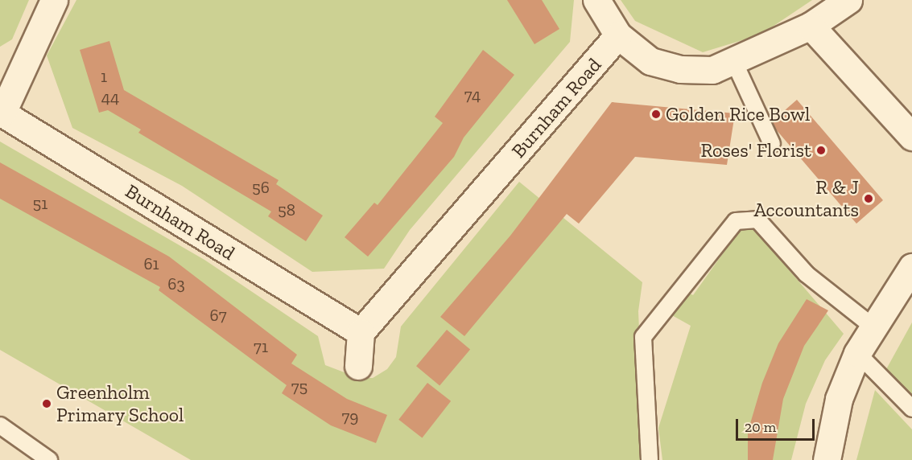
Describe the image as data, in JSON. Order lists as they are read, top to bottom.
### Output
{
  "streets": {
    "street": ["Burnham Road"]
  },
  "places": [
    "Golden Rice Bowl",
    "Roses' Florist",
    "R & J Accountants",
    "Greenholm Primary School"
  ],
  "house_numbers": [
    "1",
    "74",
    "44",
    "56",
    "51",
    "58",
    "61",
    "63",
    "67",
    "71",
    "75",
    "79"
  ],
  "scale_bar": "20 m"
}
